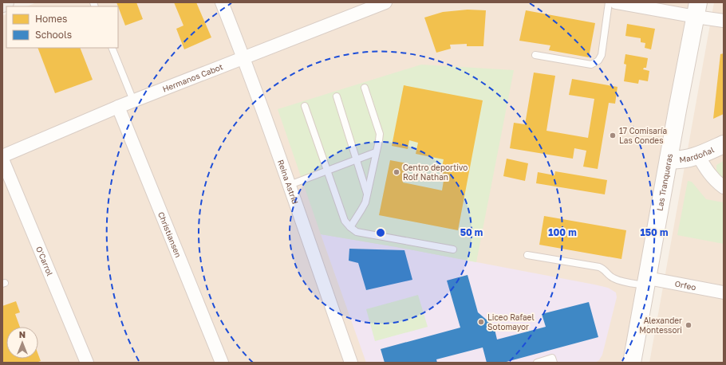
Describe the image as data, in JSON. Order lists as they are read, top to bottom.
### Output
{
  "streets": {
    "main road": ["Mardoñal", "Las Tranqueras"],
    "street": [
      "Hermanos Cabot",
      "Reina Astrid",
      "Christiansen",
      "O'Carrol",
      "Orfeo"
    ]
  },
  "crossings": [
    ["Hermanos Cabot", "Reina Astrid"],
    ["Hermanos Cabot", "Christiansen"],
    ["Mardoñal", "Las Tranqueras"],
    ["Las Tranqueras", "Orfeo"]
  ],
  "places": [
    "17 Comisaría Las Condes",
    "Centro deportivo Rolf Nathan",
    "Liceo Rafael Sotomayor",
    "Alexander Montessori"
  ],
  "legend": ["Homes", "Schools"],
  "north": "top",
  "rings": ["50 m", "100 m", "150 m"]
}
